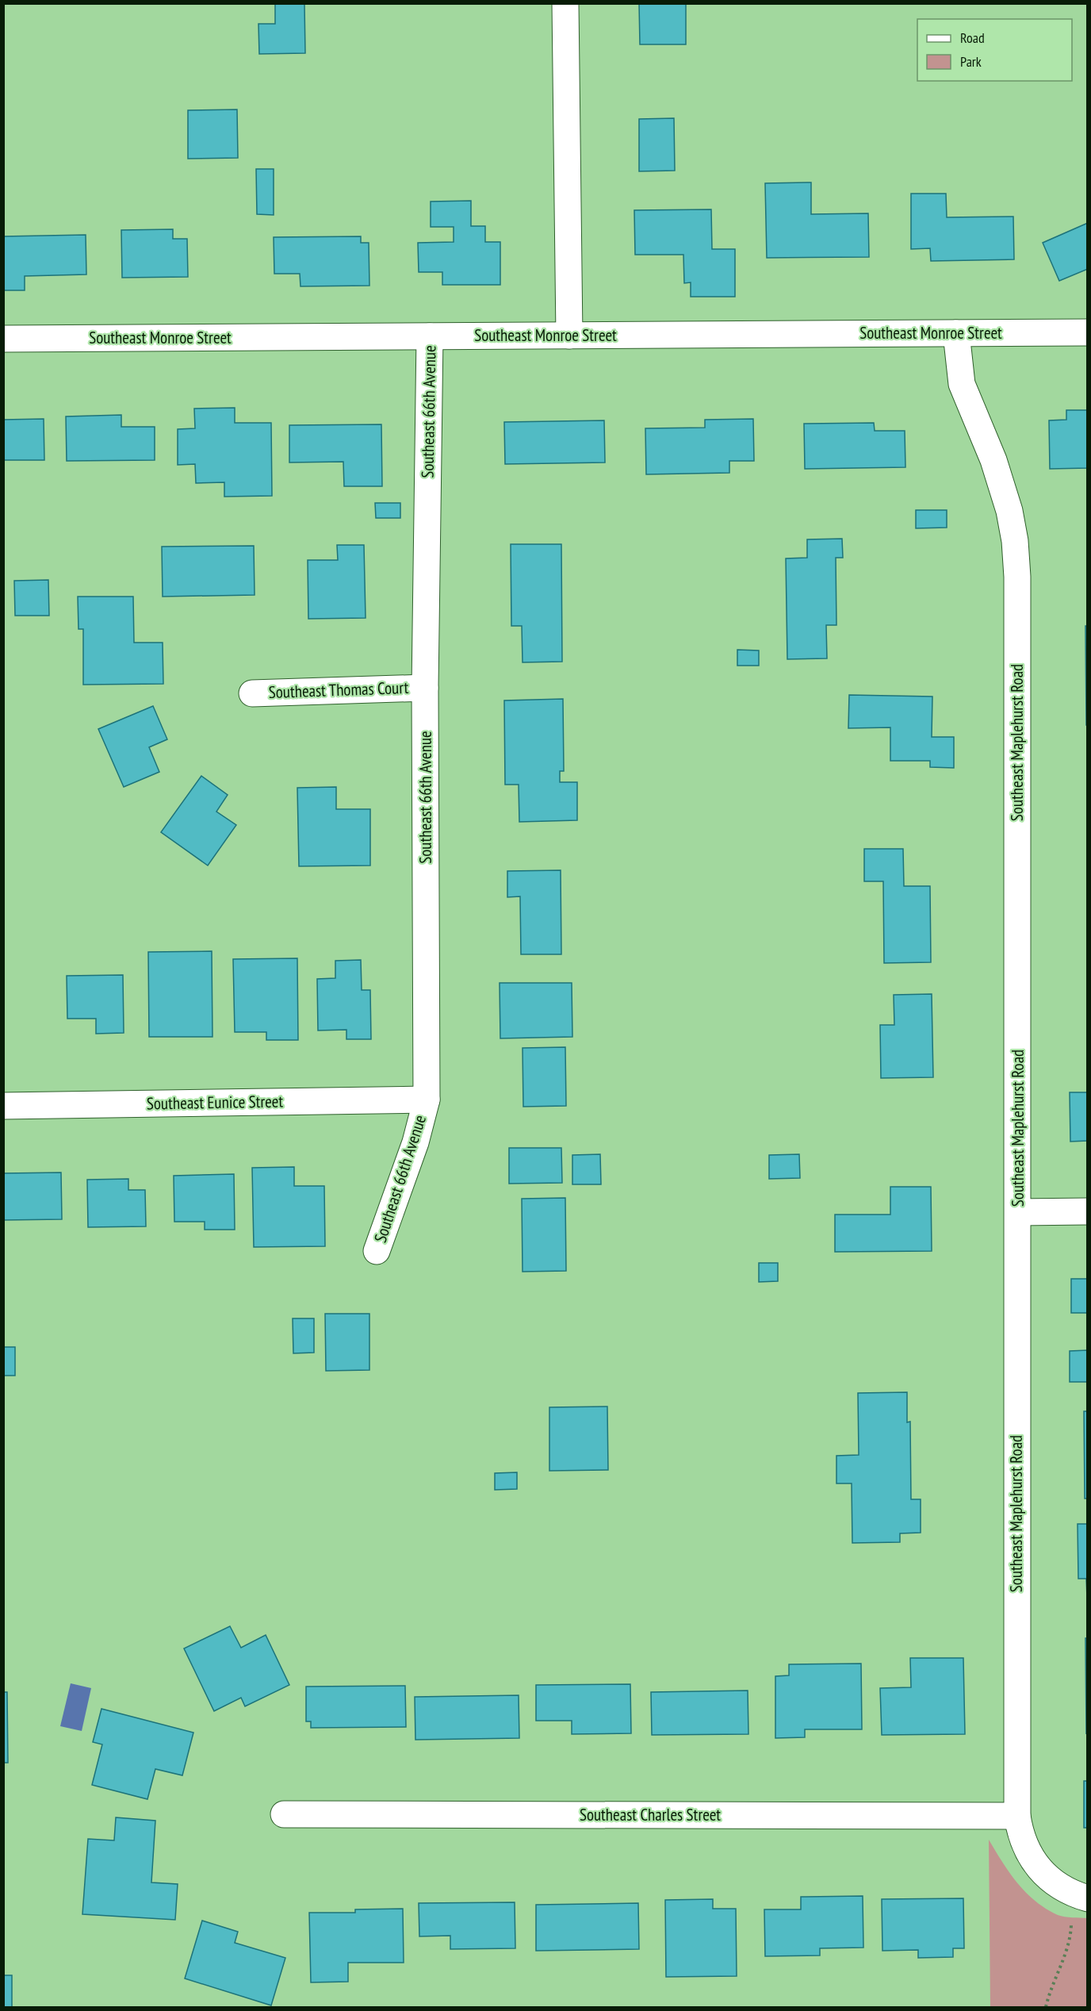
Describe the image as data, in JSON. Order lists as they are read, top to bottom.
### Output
{
  "streets": {
    "street": [
      "Southeast Monroe Street",
      "Southeast 66th Avenue",
      "Southeast Thomas Court",
      "Southeast Maplehurst Road",
      "Southeast Eunice Street",
      "Southeast Charles Street"
    ]
  },
  "crossings": [
    ["Southeast Monroe Street", "Southeast 66th Avenue"],
    ["Southeast Monroe Street", "Southeast Maplehurst Road"],
    ["Southeast 66th Avenue", "Southeast Thomas Court"],
    ["Southeast 66th Avenue", "Southeast Eunice Street"],
    ["Southeast Maplehurst Road", "Southeast Charles Street"]
  ],
  "legend": ["Road", "Park"]
}
